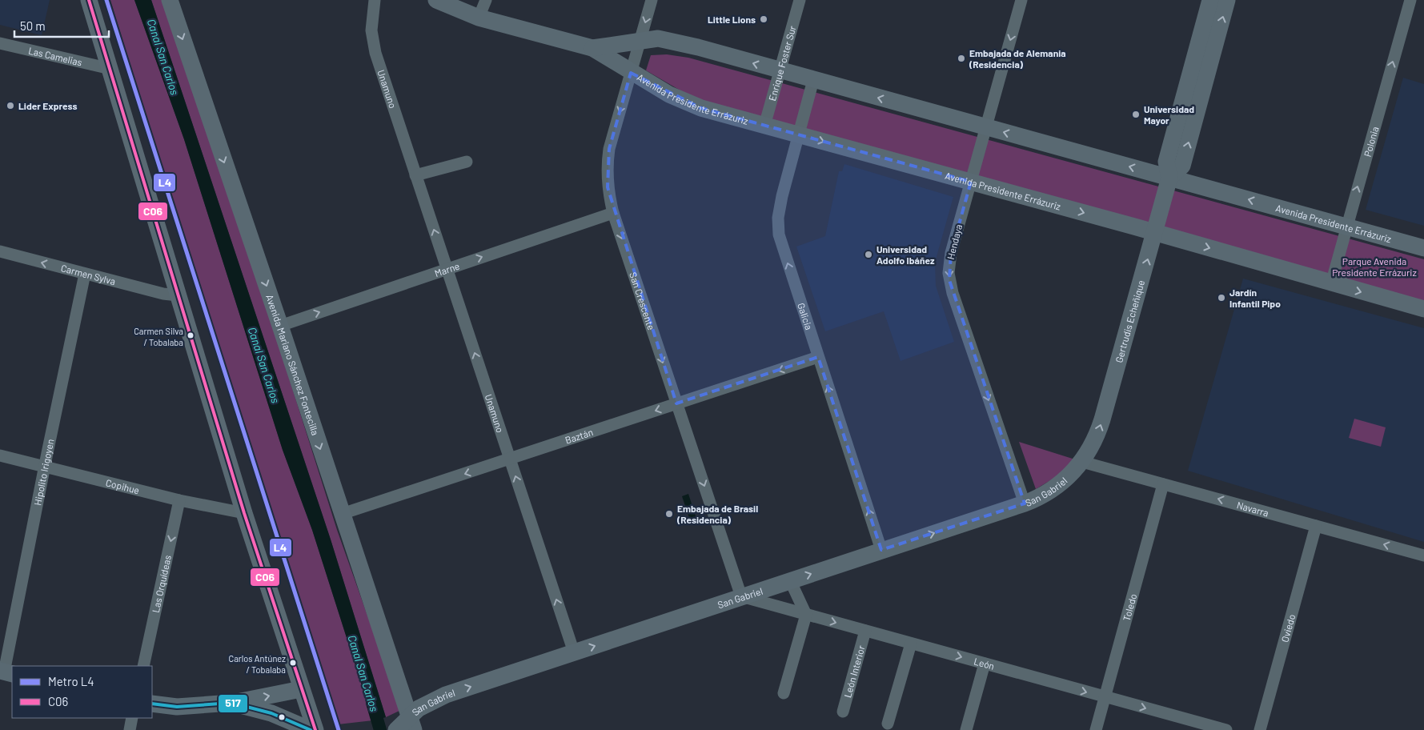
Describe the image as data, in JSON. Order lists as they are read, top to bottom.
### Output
{
  "streets": {
    "main road": [
      "Avenida Presidente Errázuriz",
      "Gertrudis Echeñique",
      "Avenida Mariano Sánchez Fontecilla",
      "San Gabriel"
    ],
    "street": [
      "Las Camelias",
      "Enrique Foster Sur",
      "Unamuno",
      "Polonia",
      "Hendaya",
      "Marne",
      "Carmen Sylva",
      "San Crescente",
      "Galicia",
      "Baztán",
      "Hipolito Irigoyen",
      "Copihue",
      "Navarra",
      "Las Orquídeas",
      "Toledo",
      "Oviedo",
      "León",
      "León Interior"
    ]
  },
  "crossings": [
    ["Enrique Foster Sur", "Avenida Presidente Errázuriz"],
    ["Unamuno", "Marne"],
    ["Unamuno", "Baztán"],
    ["Unamuno", "San Gabriel"],
    ["Avenida Presidente Errázuriz", "Polonia"],
    ["Avenida Presidente Errázuriz", "Hendaya"],
    ["Avenida Presidente Errázuriz", "San Crescente"],
    ["Avenida Presidente Errázuriz", "Galicia"],
    ["Avenida Presidente Errázuriz", "Gertrudis Echeñique"],
    ["Hendaya", "San Gabriel"],
    ["Marne", "San Crescente"],
    ["Marne", "Avenida Mariano Sánchez Fontecilla"],
    ["Carmen Sylva", "Hipolito Irigoyen"],
    ["San Crescente", "Baztán"],
    ["San Crescente", "San Gabriel"],
    ["San Crescente", "León"],
    ["Galicia", "Baztán"],
    ["Galicia", "San Gabriel"],
    ["Gertrudis Echeñique", "San Gabriel"],
    ["Gertrudis Echeñique", "Navarra"],
    ["Avenida Mariano Sánchez Fontecilla", "Baztán"],
    ["Avenida Mariano Sánchez Fontecilla", "San Gabriel"],
    ["Hipolito Irigoyen", "Copihue"],
    ["Copihue", "Las Orquídeas"],
    ["San Gabriel", "Navarra"],
    ["San Gabriel", "León"],
    ["Navarra", "Toledo"],
    ["Navarra", "Oviedo"],
    ["Toledo", "León"],
    ["León", "León Interior"]
  ],
  "one_way": [
    "Unamuno",
    "Polonia",
    "Hendaya",
    "Marne",
    "Carmen Sylva",
    "San Crescente",
    "Galicia",
    "Baztán",
    "San Gabriel",
    "Navarra",
    "Las Orquídeas",
    "León"
  ],
  "water": ["Canal San Carlos"],
  "parks": ["Parque Avenida Presidente Errázuriz"],
  "places": [
    "Little Lions",
    "Embajada de Alemania (Residencia)",
    "Lider Express",
    "Universidad Mayor",
    "Universidad Adolfo Ibáñez",
    "Jardín Infantil Pipo",
    "Carmen Silva / Tobalaba",
    "Embajada de Brasil (Residencia)",
    "Carlos Antúnez / Tobalaba"
  ],
  "lines": ["metro line L4", "transit line C06", "transit line 517"],
  "legend": ["Metro L4", "C06"],
  "scale_bar": "50 m"
}
